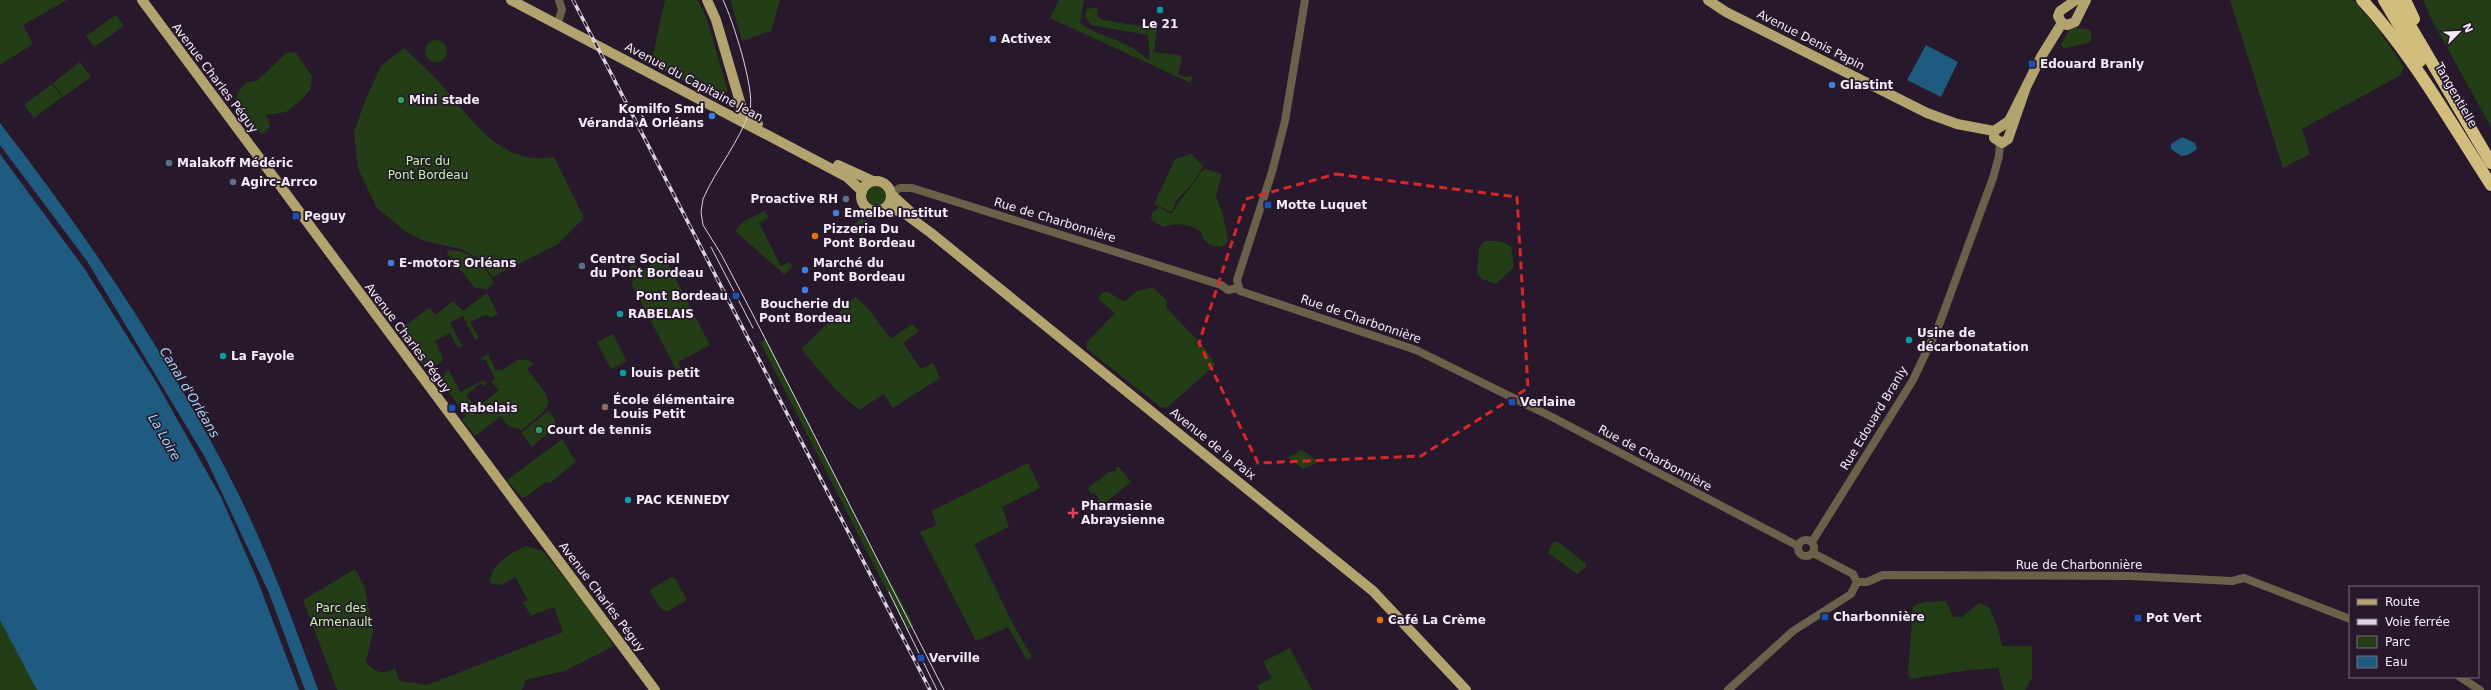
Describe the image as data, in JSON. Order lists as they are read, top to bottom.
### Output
{
  "streets": {
    "highway": ["Tangentielle"],
    "main road": [
      "Avenue Denis Papin",
      "Avenue Charles Péguy",
      "Avenue du Capitaine Jean",
      "Avenue de la Paix"
    ],
    "street": ["Rue de Charbonnière", "Rue Edouard Branly"]
  },
  "crossings": [
    ["Avenue Denis Papin", "Rue Edouard Branly"],
    ["Avenue du Capitaine Jean", "Rue de Charbonnière"],
    ["Avenue du Capitaine Jean", "Avenue de la Paix"],
    ["Rue de Charbonnière", "Rue Edouard Branly"],
    ["Rue de Charbonnière", "Avenue de la Paix"]
  ],
  "water": ["Canal d'Orléans", "La Loire"],
  "parks": ["Parc du Pont Bordeau", "Parc des Armenault"],
  "places": {
    "other": [
      "Le 21",
      "Activex",
      "Glastint",
      "Mini stade",
      "Komilfo Smd Véranda À Orléans",
      "Malakoff Médéric",
      "Agirc-Arrco",
      "Proactive RH",
      "Emelbe Institut",
      "Pizzeria Du Pont Bordeau",
      "E-motors Orléans",
      "Centre Social du Pont Bordeau",
      "Marché du Pont Bordeau",
      "Boucherie du Pont Bordeau",
      "RABELAIS",
      "Usine de décarbonatation",
      "La Fayole",
      "louis petit",
      "École élémentaire Louis Petit",
      "Court de tennis",
      "PAC KENNEDY",
      "Café La Crème"
    ],
    "transit": [
      "Edouard Branly",
      "Motte Luquet",
      "Peguy",
      "Pont Bordeau",
      "Verlaine",
      "Rabelais",
      "Charbonnière",
      "Pot Vert",
      "Verville"
    ],
    "health": ["Pharmasie Abraysienne"]
  },
  "legend": [
    "Route",
    "Voie ferrée",
    "Parc",
    "Eau"
  ],
  "north": "top right"
}
